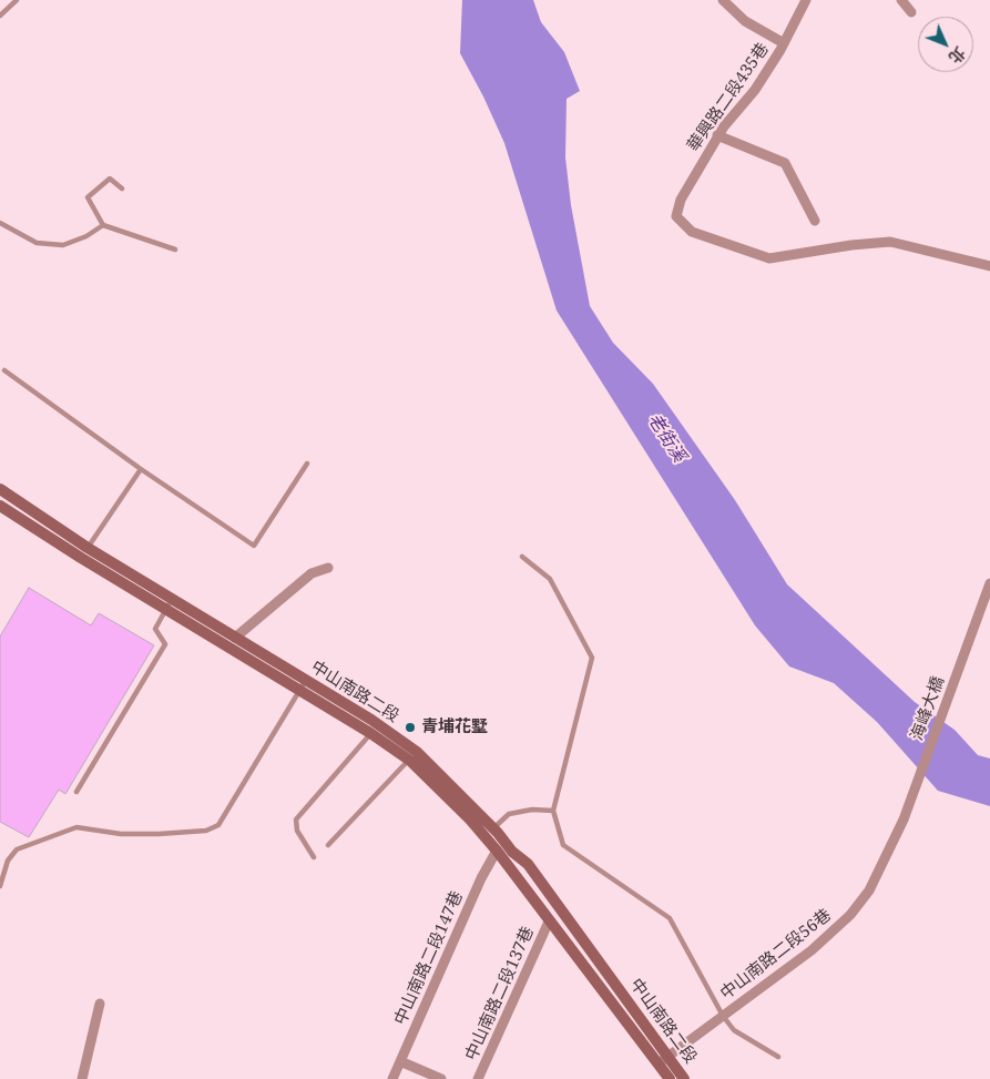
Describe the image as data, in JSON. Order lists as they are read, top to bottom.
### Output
{
  "streets": {
    "main road": ["中山南路二段"],
    "street": [
      "華興路二段435巷",
      "海峰大橋",
      "中山南路二段56巷",
      "中山南路二段147巷",
      "中山南路二段137巷"
    ]
  },
  "crossings": [
    ["中山南路二段", "中山南路二段56巷"],
    ["中山南路二段", "中山南路二段147巷"],
    ["中山南路二段", "中山南路二段137巷"],
    ["海峰大橋", "中山南路二段56巷"]
  ],
  "water": ["老街溪"],
  "places": ["青埔花墅"],
  "north": "bottom right"
}
